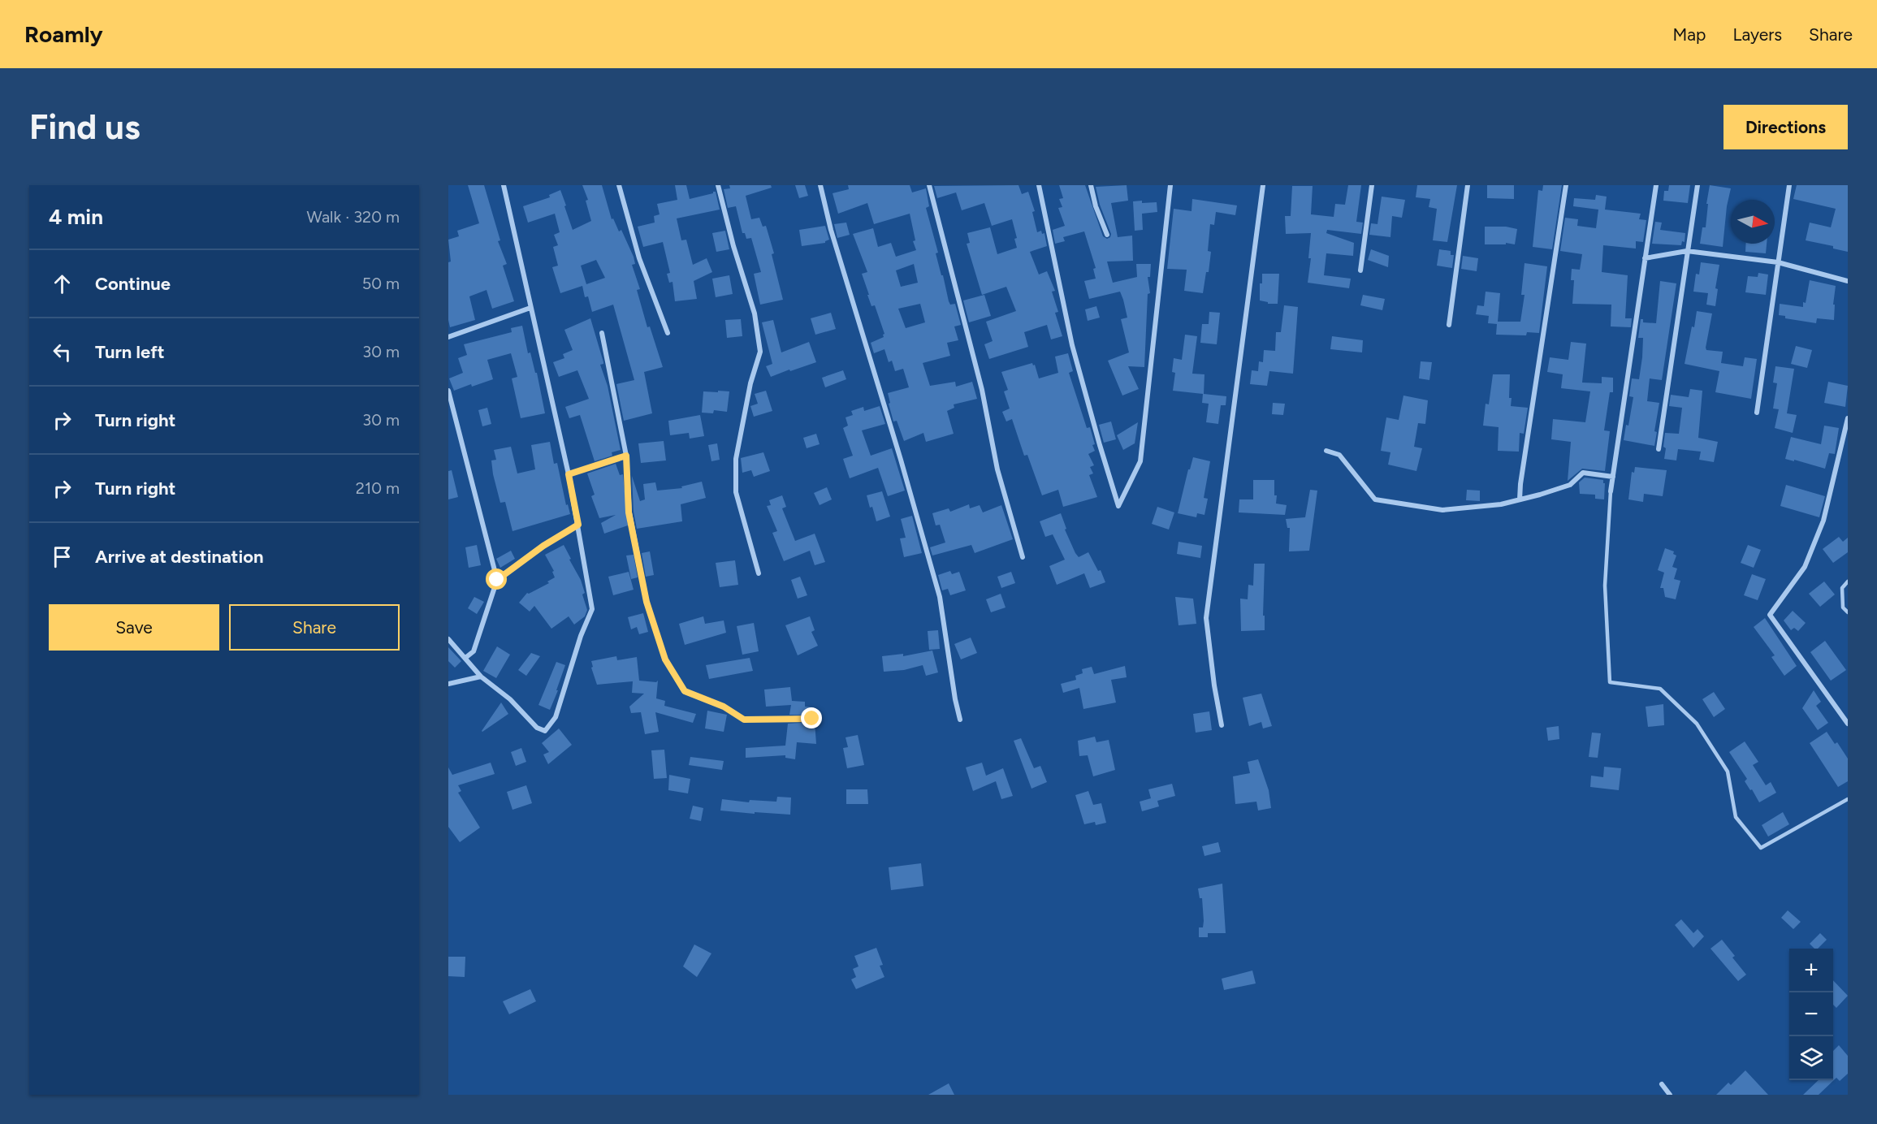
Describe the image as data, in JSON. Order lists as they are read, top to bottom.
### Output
{
  "north": "right",
  "page": {
    "header": "Roamly",
    "nav": ["Map", "Layers", "Share"],
    "buttons": [
      "Directions",
      ["Save", "Share"]
    ],
    "title": "Find us",
    "heading": ["4 min", "Walk · 320 m"],
    "list": [
      ["Continue", "50 m"],
      ["Turn left", "30 m"],
      ["Turn right", "30 m"],
      ["Turn right", "210 m"],
      "Arrive at destination"
    ],
    "map_buttons": ["+", "−"]
  }
}
